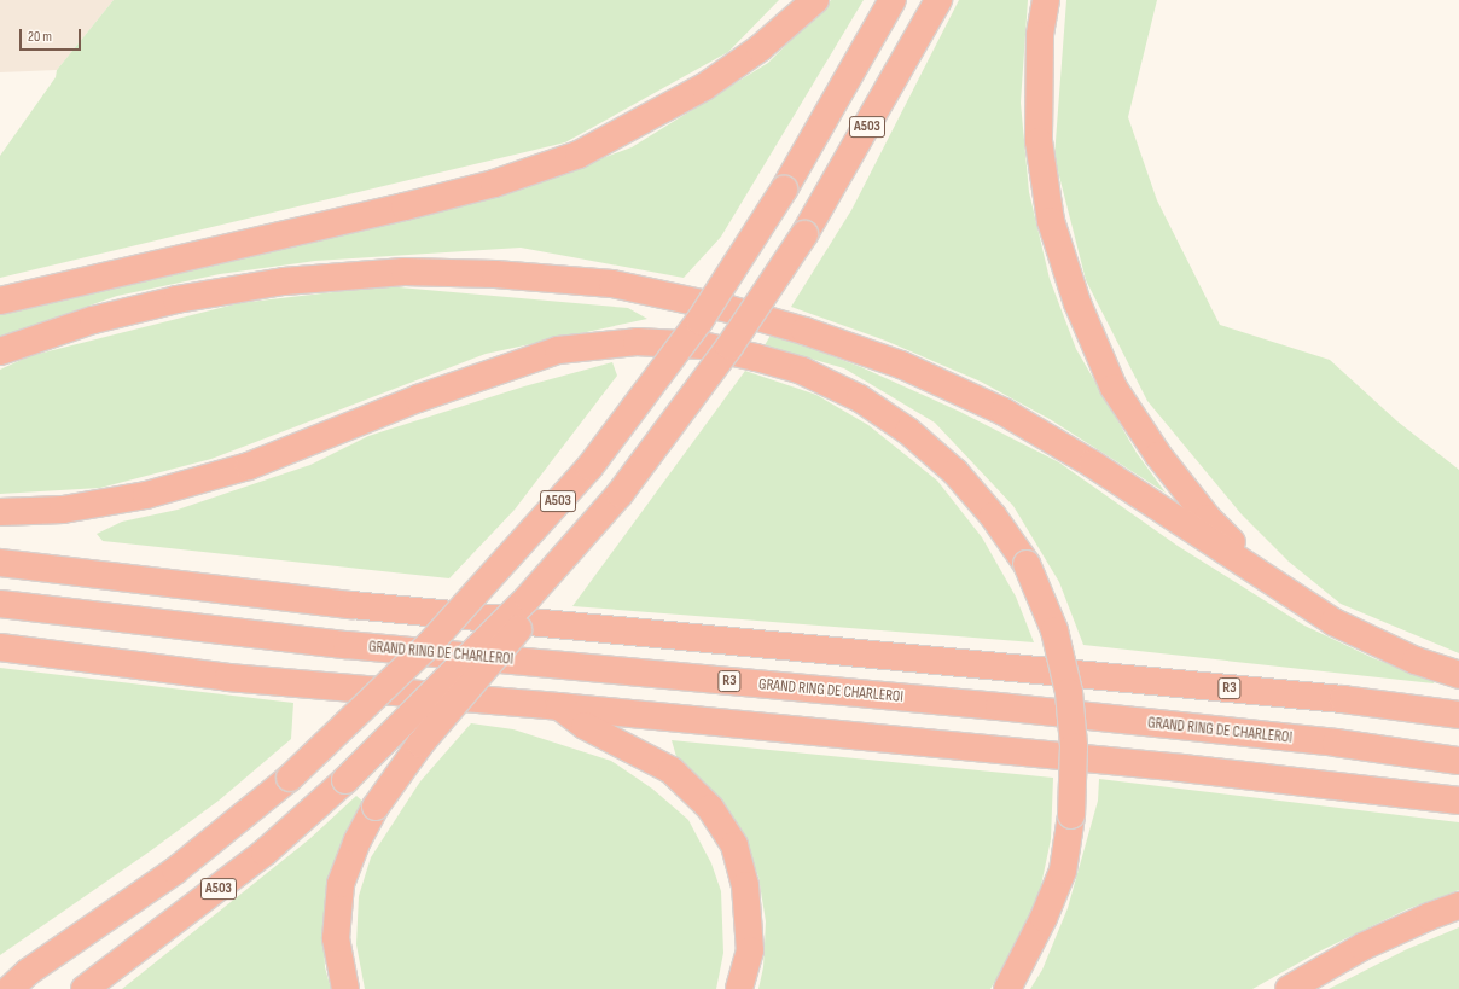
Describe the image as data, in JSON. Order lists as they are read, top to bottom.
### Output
{
  "streets": {
    "highway": ["A503", "GRAND RING DE CHARLEROI", "R3"]
  },
  "scale_bar": "20 m"
}
